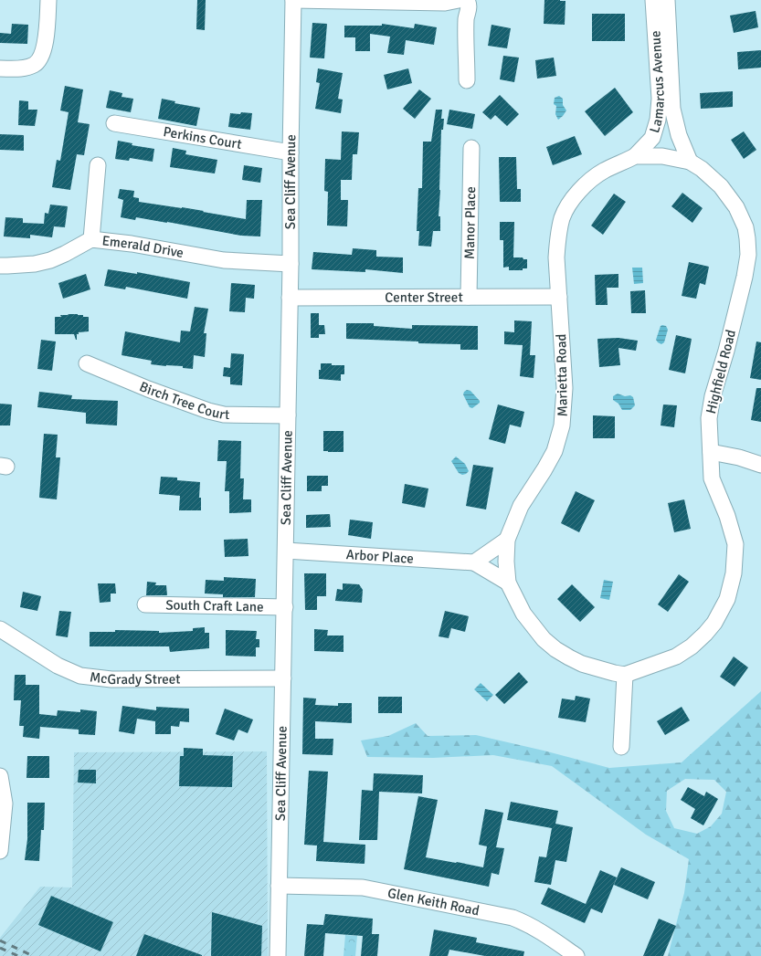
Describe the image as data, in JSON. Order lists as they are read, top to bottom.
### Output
{
  "streets": {
    "street": [
      "Lamarcus Avenue",
      "Perkins Court",
      "Sea Cliff Avenue",
      "Manor Place",
      "Emerald Drive",
      "Center Street",
      "Highfield Road",
      "Marietta Road",
      "Birch Tree Court",
      "Arbor Place",
      "South Craft Lane",
      "McGrady Street",
      "Glen Keith Road"
    ]
  },
  "crossings": [
    ["Lamarcus Avenue", "Highfield Road"],
    ["Lamarcus Avenue", "Marietta Road"],
    ["Perkins Court", "Sea Cliff Avenue"],
    ["Sea Cliff Avenue", "Emerald Drive"],
    ["Sea Cliff Avenue", "Center Street"],
    ["Sea Cliff Avenue", "Birch Tree Court"],
    ["Sea Cliff Avenue", "Arbor Place"],
    ["Sea Cliff Avenue", "South Craft Lane"],
    ["Sea Cliff Avenue", "McGrady Street"],
    ["Sea Cliff Avenue", "Glen Keith Road"],
    ["Manor Place", "Center Street"],
    ["Center Street", "Marietta Road"],
    ["Highfield Road", "Marietta Road"],
    ["Marietta Road", "Arbor Place"]
  ]
}
